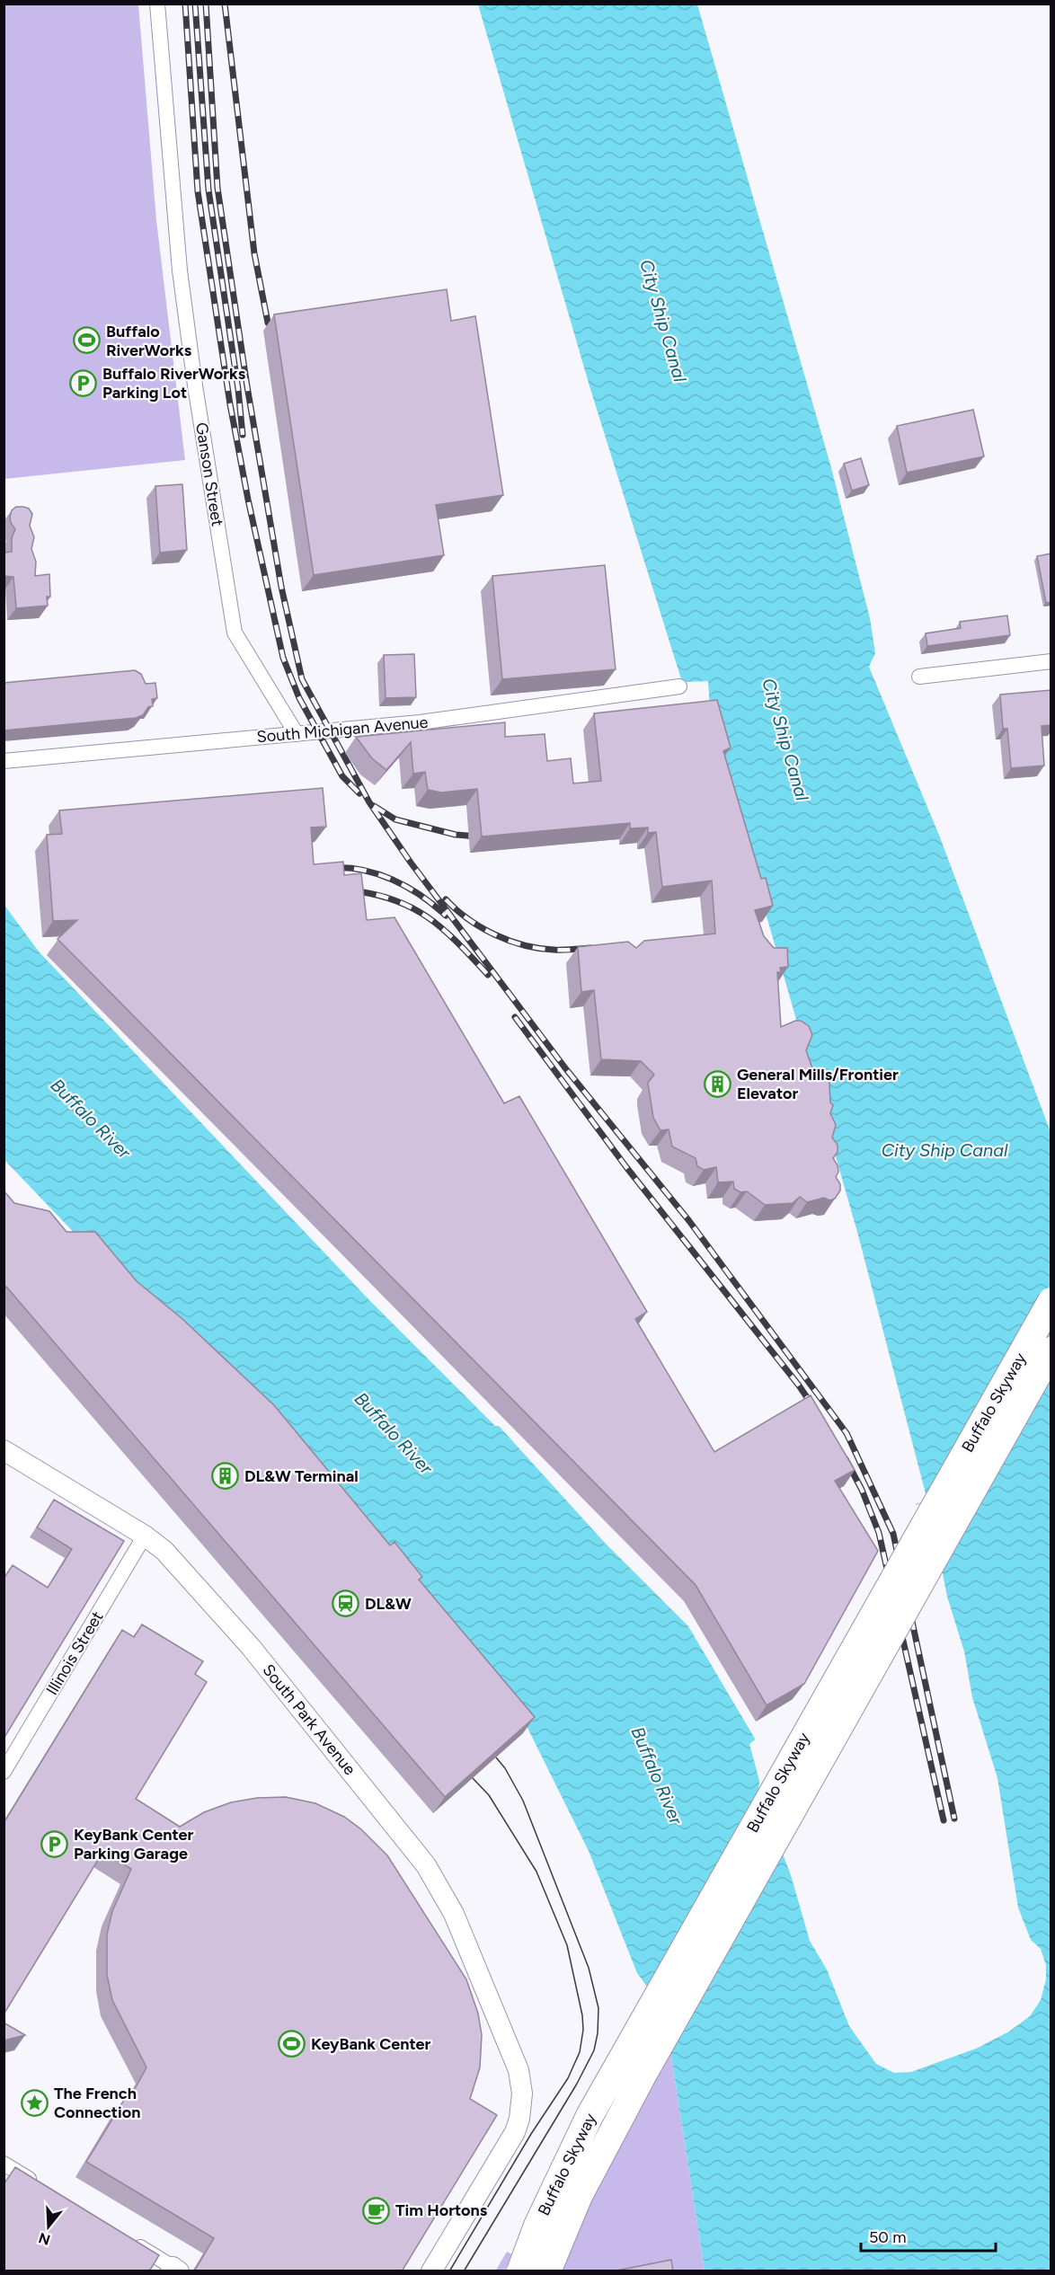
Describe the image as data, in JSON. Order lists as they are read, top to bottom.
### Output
{
  "streets": {
    "highway": ["Buffalo Skyway"],
    "street": [
      "Ganson Street",
      "South Michigan Avenue",
      "Illinois Street",
      "South Park Avenue"
    ]
  },
  "crossings": [
    ["Ganson Street", "South Michigan Avenue"],
    ["Illinois Street", "South Park Avenue"]
  ],
  "water": ["City Ship Canal", "Buffalo River"],
  "places": {
    "sports": ["Buffalo RiverWorks", "KeyBank Center"],
    "parking": ["Buffalo RiverWorks Parking Lot", "KeyBank Center Parking Garage"],
    "building": ["General Mills/Frontier Elevator", "DL&W Terminal"],
    "station": ["DL&W"],
    "place": ["The French Connection"],
    "cafe": ["Tim Hortons"]
  },
  "scale_bar": "50 m",
  "north": "bottom"
}
